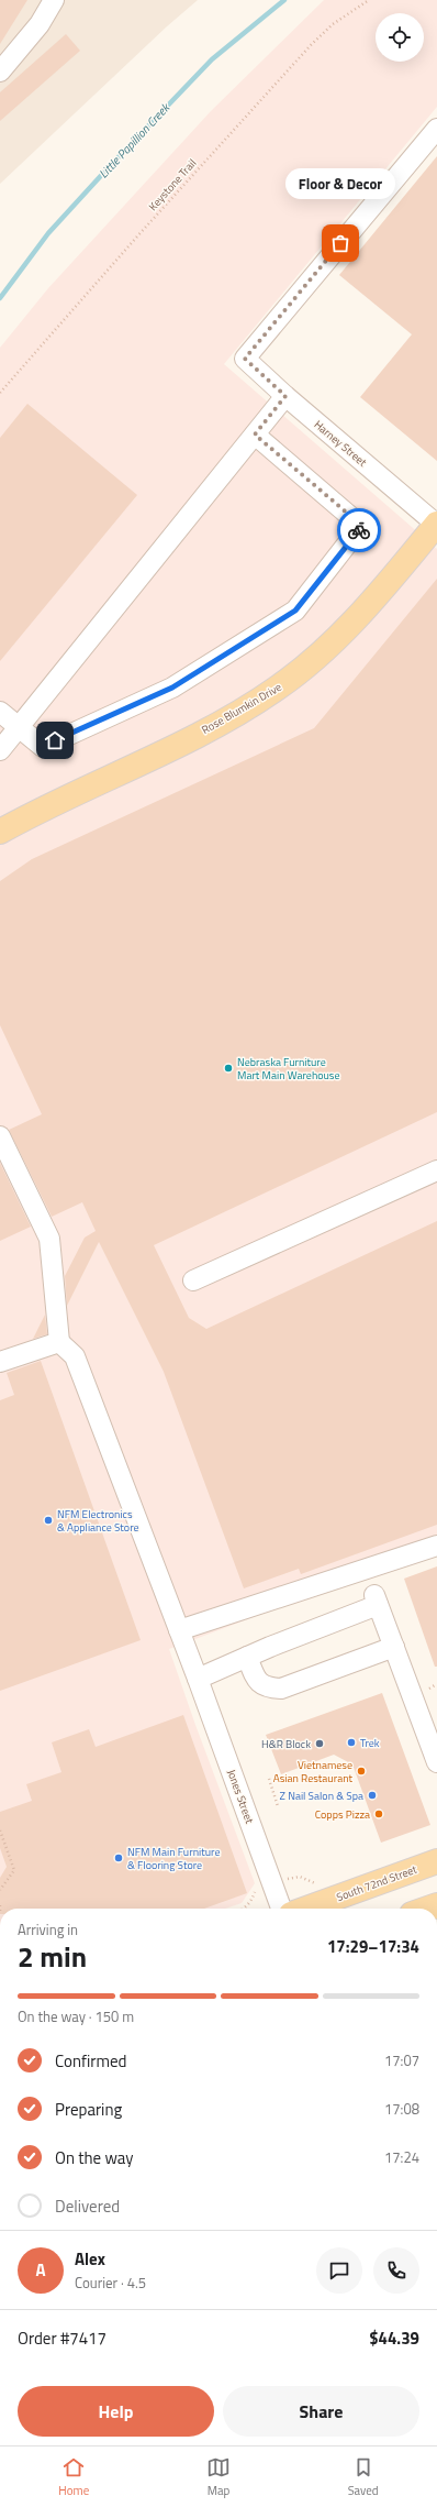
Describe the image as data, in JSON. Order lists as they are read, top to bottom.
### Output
{
  "streets": {
    "main road": ["Rose Blumkin Drive", "South 72nd Street"],
    "street": ["Harney Street", "Jones Street"],
    "path": ["Keystone Trail"]
  },
  "crossings": [
    ["Harney Street", "Rose Blumkin Drive"]
  ],
  "water": ["Little Papillion Creek"],
  "places": [
    "Floor & Decor",
    "Nebraska Furniture Mart Main Warehouse",
    "NFM Electronics & Appliance Store",
    "Trek",
    "H&R Block",
    "Vietnamese Asian Restaurant",
    "Z Nail Salon & Spa",
    "Copps Pizza",
    "NFM Main Furniture & Flooring Store"
  ],
  "page": {
    "bubble": "Floor & Decor",
    "heading": ["2 min", "Arriving in", "17:29–17:34"],
    "panel": [
      "Alex",
      "Courier · 4.5",
      "Order #7417",
      "$44.39"
    ],
    "bar": "On the way · 150 m",
    "list": [
      ["Confirmed", "17:07"],
      ["Preparing", "17:08"],
      ["On the way", "17:24"],
      "Delivered"
    ],
    "round": "A",
    "buttons": ["Help", "Share"],
    "tabs": ["Home", "Map", "Saved"]
  }
}
